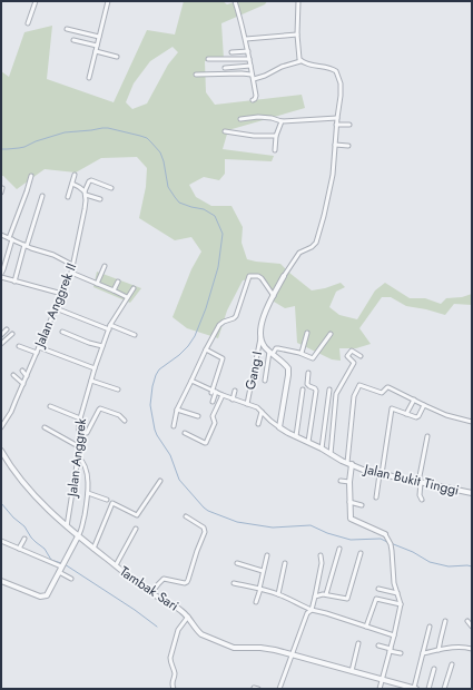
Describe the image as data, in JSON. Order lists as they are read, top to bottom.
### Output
{
  "streets": {
    "street": [
      "Jalan Anggrek II",
      "Gang I",
      "Jalan Anggrek",
      "Jalan Bukit Tinggi",
      "Tambak Sari"
    ]
  },
  "crossings": [
    ["Jalan Anggrek", "Tambak Sari"]
  ]
}
